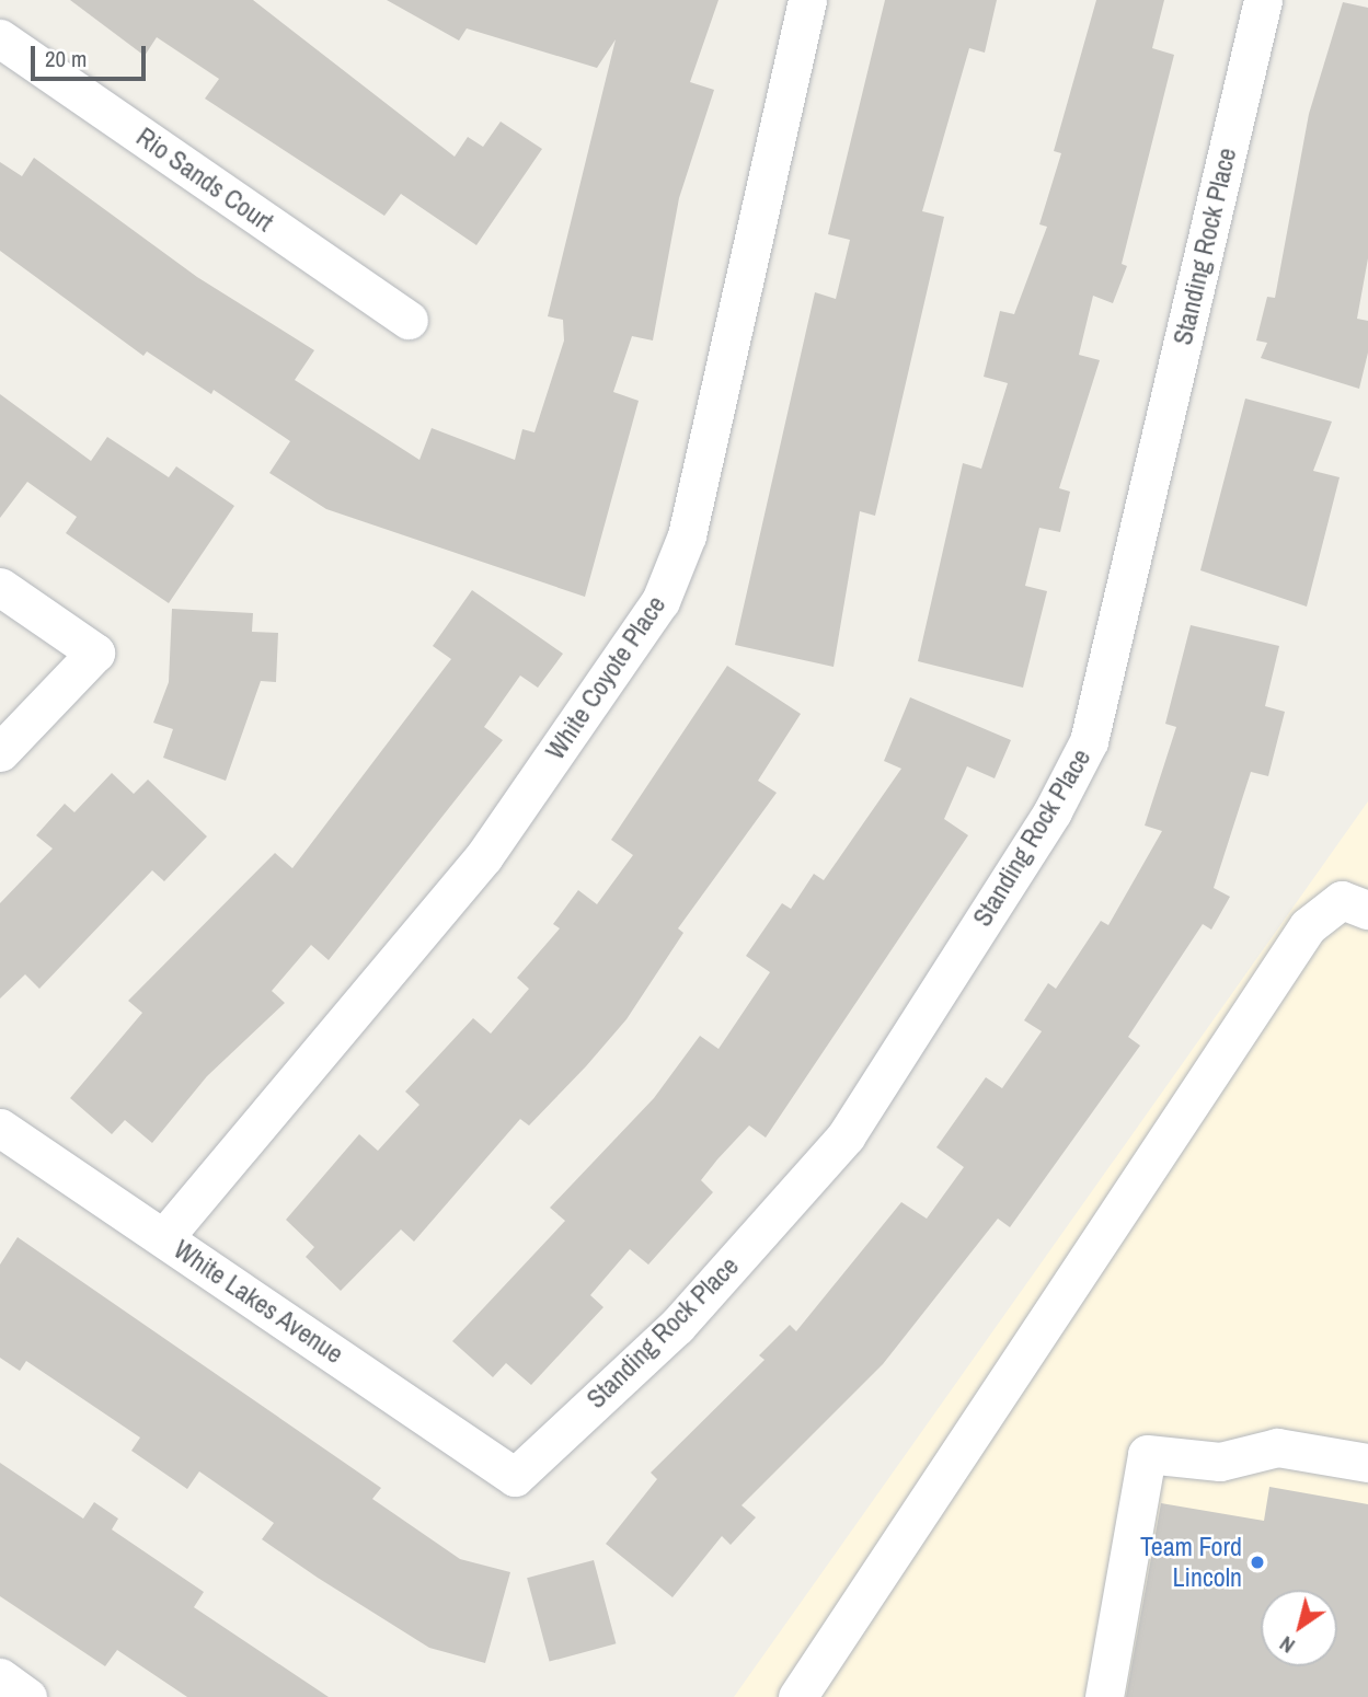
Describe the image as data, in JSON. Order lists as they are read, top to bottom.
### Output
{
  "streets": {
    "street": [
      "Rio Sands Court",
      "Standing Rock Place",
      "White Coyote Place",
      "White Lakes Avenue"
    ]
  },
  "crossings": [
    ["Standing Rock Place", "White Lakes Avenue"],
    ["White Coyote Place", "White Lakes Avenue"]
  ],
  "places": ["Team Ford Lincoln"],
  "scale_bar": "20 m",
  "north": "bottom left"
}
